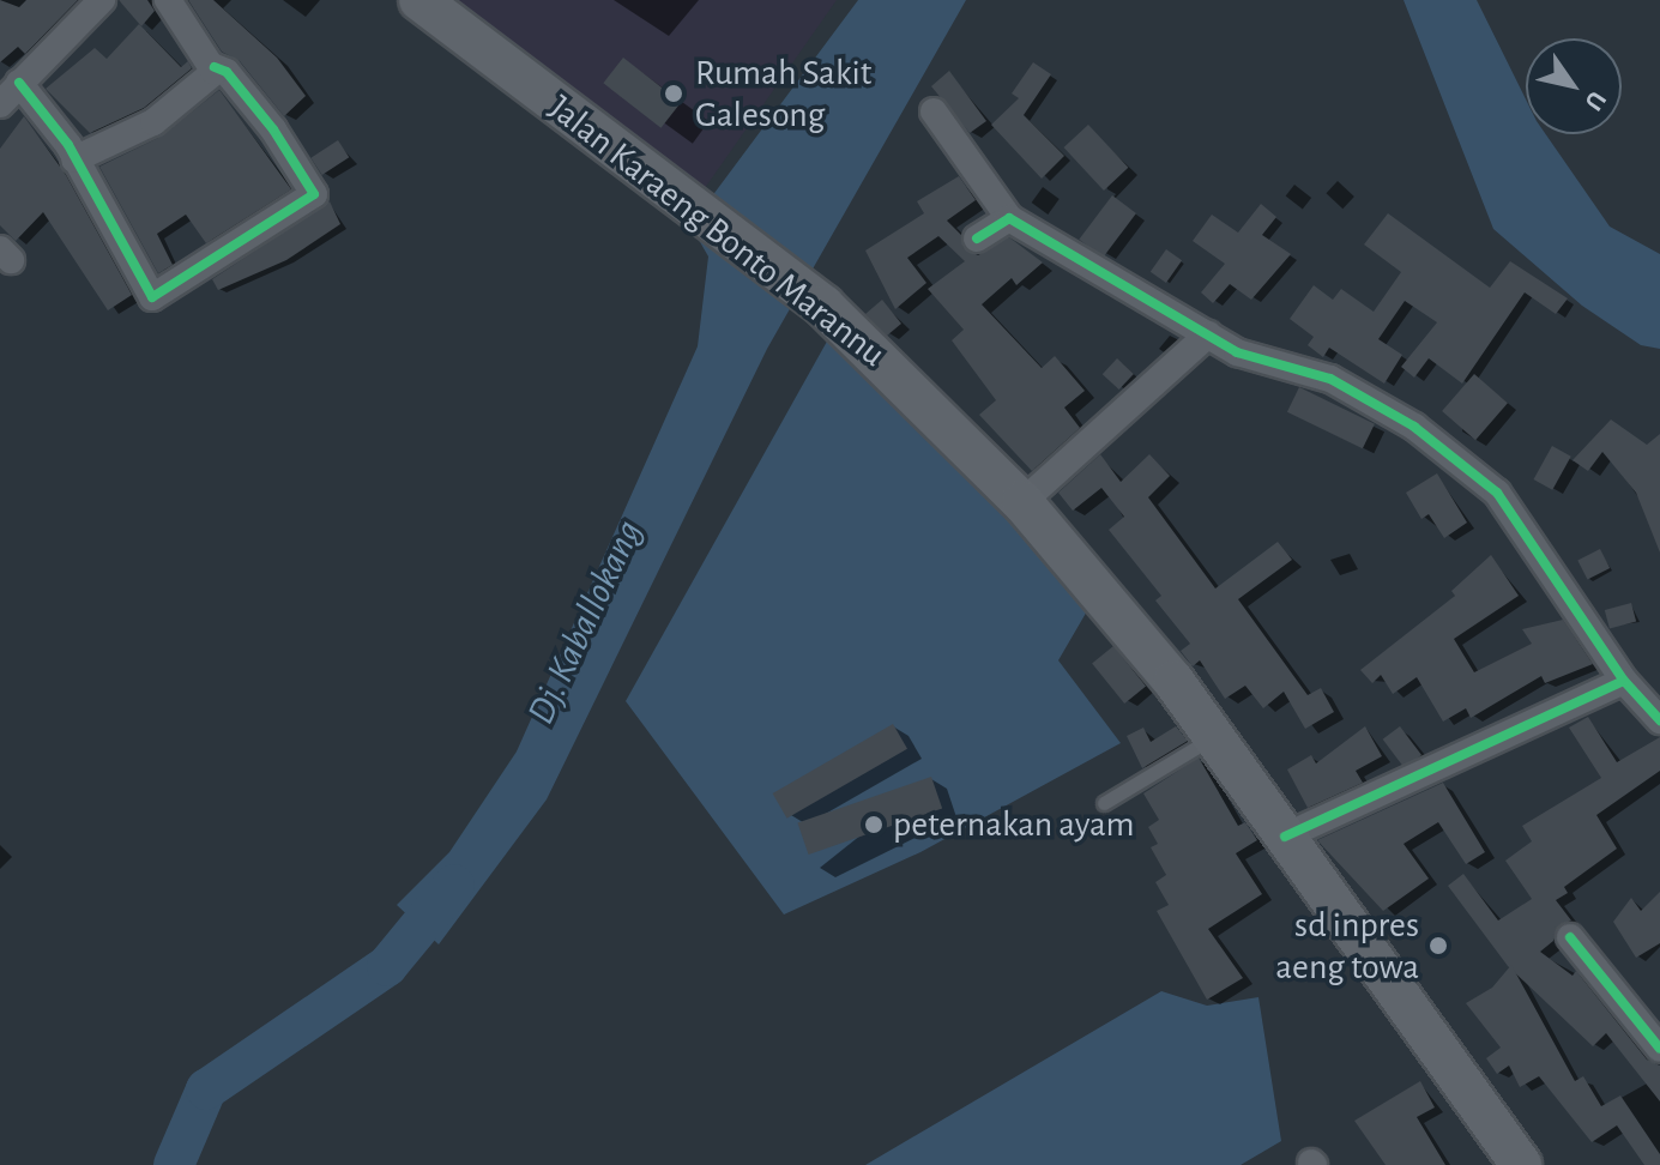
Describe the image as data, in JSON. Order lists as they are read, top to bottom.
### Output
{
  "streets": {
    "main road": ["Jalan Karaeng Bonto Marannu"]
  },
  "water": ["Dj. Kaballokang"],
  "places": ["Rumah Sakit Galesong", "peternakan ayam", "sd inpres aeng towa"],
  "north": "bottom right"
}
